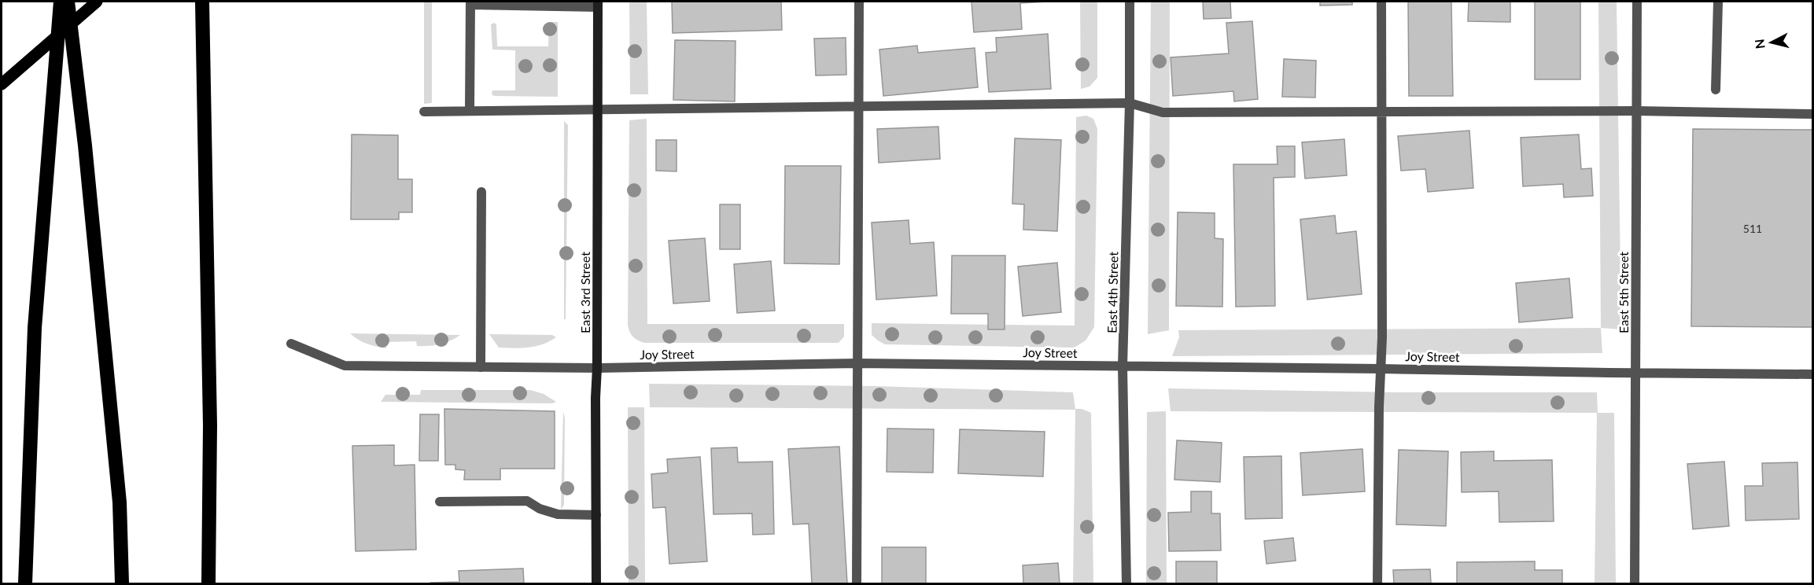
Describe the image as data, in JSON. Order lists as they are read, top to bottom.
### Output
{
  "streets": {
    "street": [
      "East 3rd Street",
      "East 4th Street",
      "East 5th Street",
      "Joy Street"
    ]
  },
  "crossings": [
    ["East 3rd Street", "Joy Street"],
    ["East 4th Street", "Joy Street"],
    ["East 5th Street", "Joy Street"]
  ],
  "house_numbers": ["511"],
  "north": "left"
}
